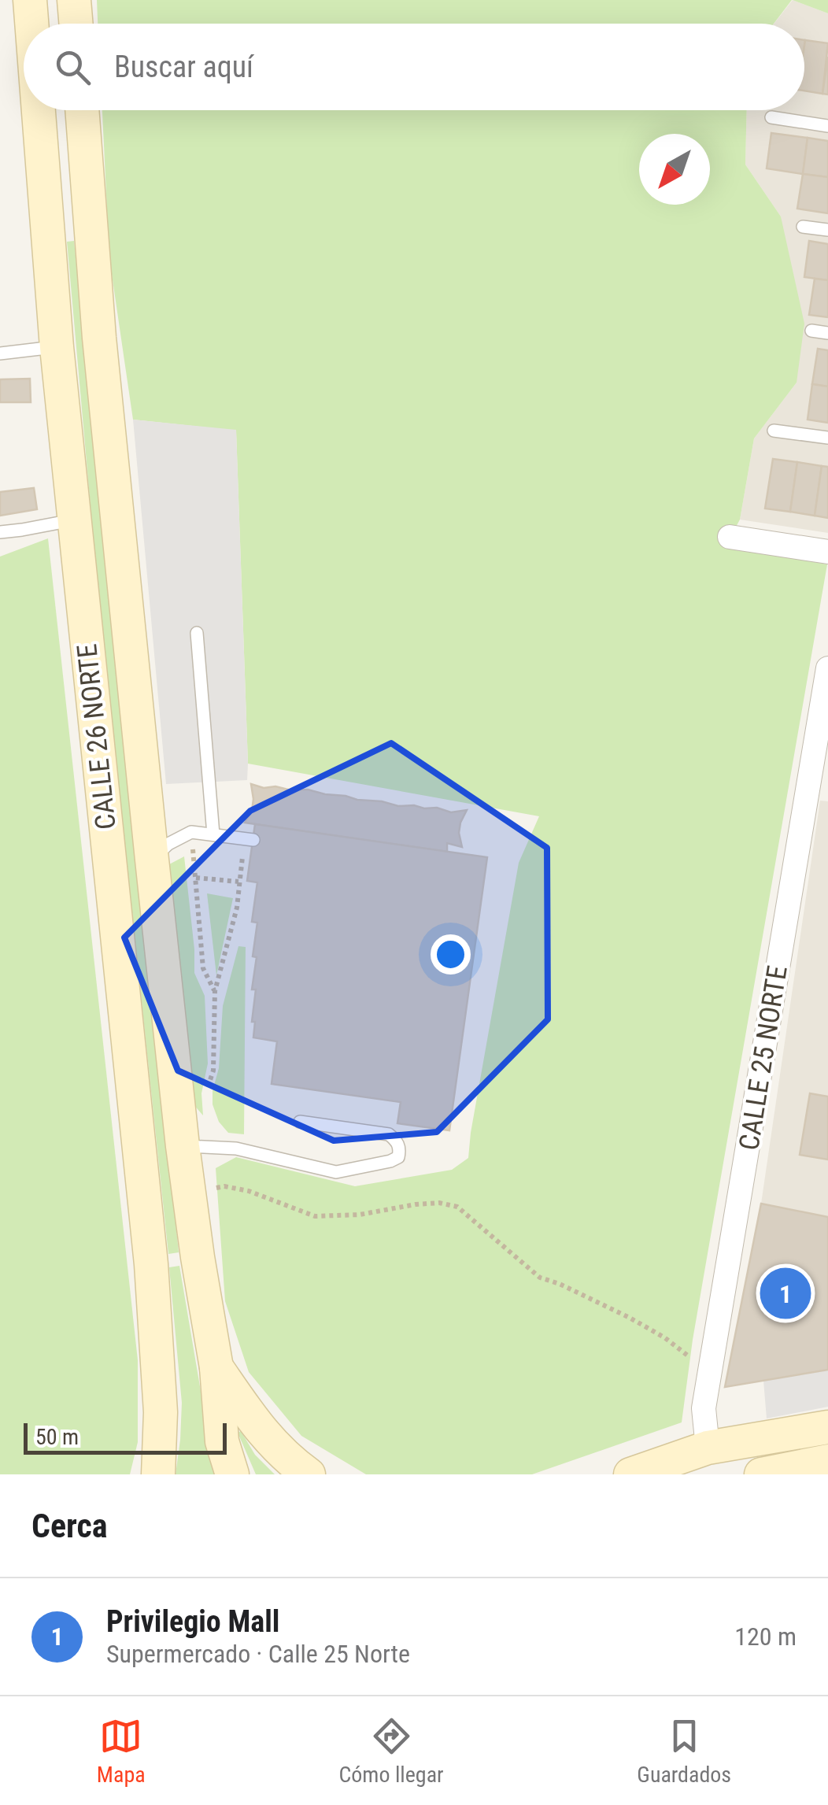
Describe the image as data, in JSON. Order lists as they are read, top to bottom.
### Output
{
  "streets": {
    "street": ["CALLE 26 NORTE", "CALLE 25 NORTE"]
  },
  "scale_bar": "50 m",
  "north": "bottom left",
  "page": {
    "search": "Buscar aquí",
    "pins": "1",
    "scale": "50 m",
    "heading": "Cerca",
    "list": [
      {
        "mark": "1",
        "name": "Privilegio Mall",
        "note": "Supermercado · Calle 25 Norte",
        "value": "120 m"
      }
    ],
    "nav": ["Mapa", "Cómo llegar", "Guardados"]
  }
}
